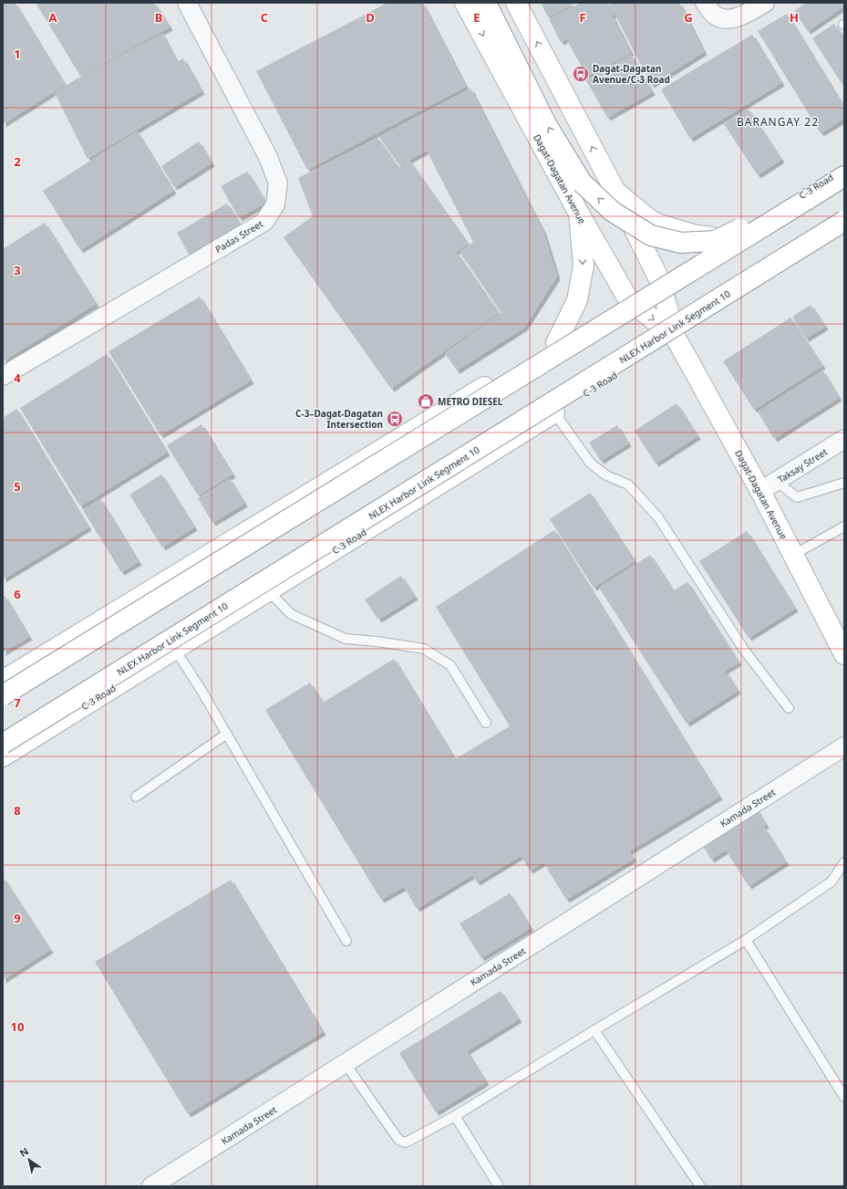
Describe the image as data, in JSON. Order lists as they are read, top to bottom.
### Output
{
  "streets": {
    "main road": ["Dagat-Dagatan Avenue", "C-3 Road", "NLEX Harbor Link Segment 10"],
    "street": ["Padas Street", "Taksay Street", "Kamada Street"]
  },
  "crossings": [
    ["Dagat-Dagatan Avenue", "C-3 Road"],
    ["Dagat-Dagatan Avenue", "Taksay Street"]
  ],
  "districts": ["BARANGAY 22"],
  "places": {
    "bus stop": ["Dagat-Dagatan Avenue/C-3 Road", "C-3–Dagat-Dagatan Intersection"],
    "shop": ["METRO DIESEL"]
  },
  "north": "top left",
  "grid": {
    "columns": [
      "A",
      "B",
      "C",
      "D",
      "E",
      "F",
      "G",
      "H"
    ],
    "rows": [
      "1",
      "2",
      "3",
      "4",
      "5",
      "6",
      "7",
      "8",
      "9",
      "10"
    ]
  }
}
